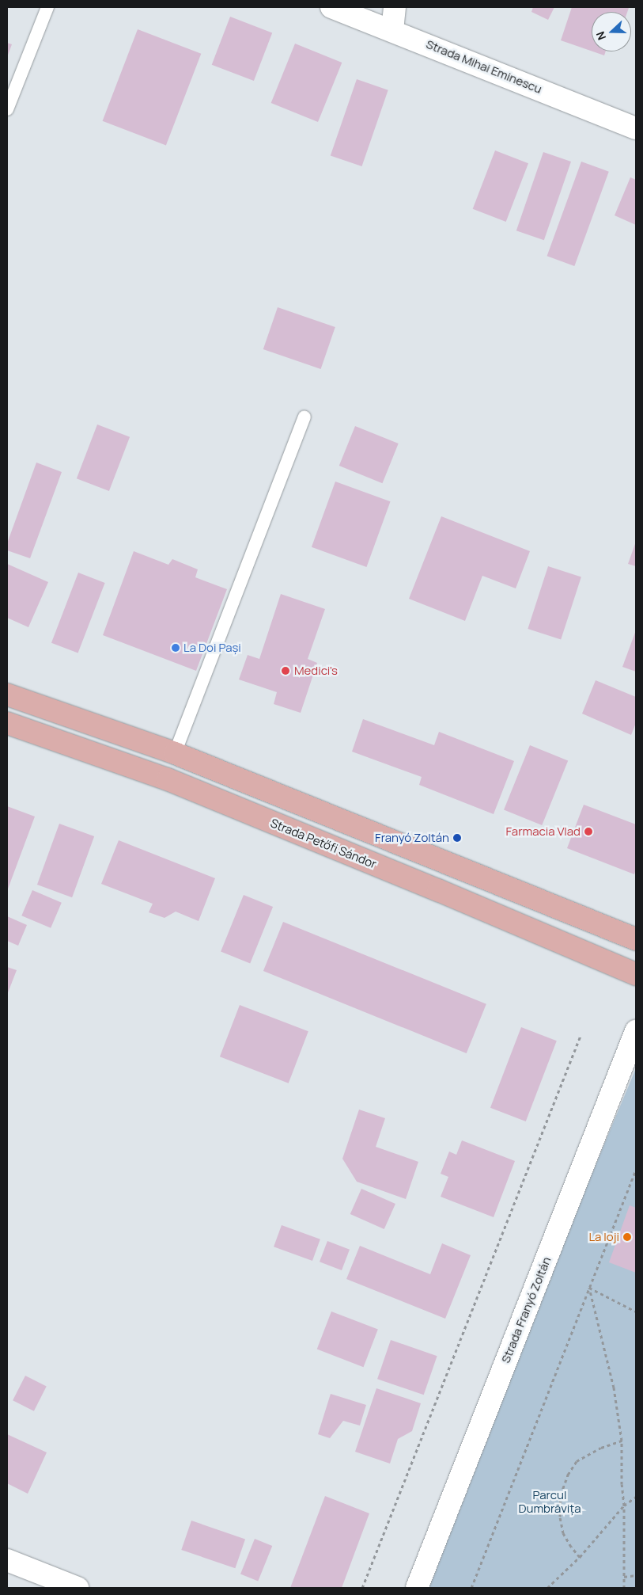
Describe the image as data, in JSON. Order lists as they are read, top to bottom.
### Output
{
  "streets": {
    "main road": ["Strada Petőfi Sándor"],
    "street": ["Strada Mihai Eminescu", "Strada Franyó Zoltán"]
  },
  "parks": ["Parcul Dumbrăvița"],
  "places": [
    "La Doi Pași",
    "Medici's",
    "Farmacia Vlad",
    "Franyó Zoltán",
    "La Ioji"
  ],
  "north": "left"
}
